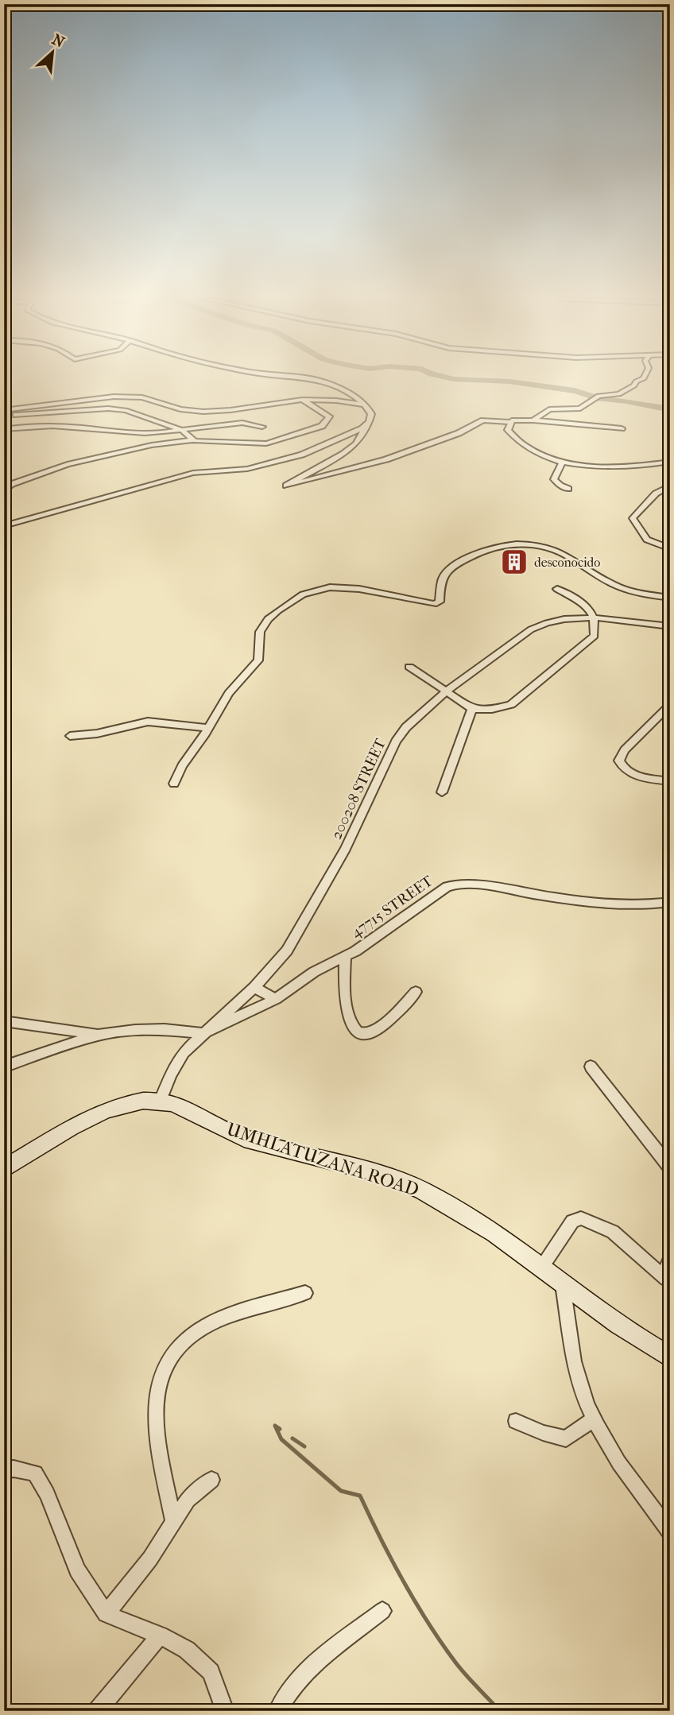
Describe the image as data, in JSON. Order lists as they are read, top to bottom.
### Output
{
  "streets": {
    "street": ["200208 STREET", "47715 STREET", "UMHLATUZANA ROAD"]
  },
  "crossings": [
    ["200208 STREET", "47715 STREET"],
    ["200208 STREET", "UMHLATUZANA ROAD"]
  ],
  "places": {
    "building": ["desconocido"]
  },
  "north": "top right"
}
